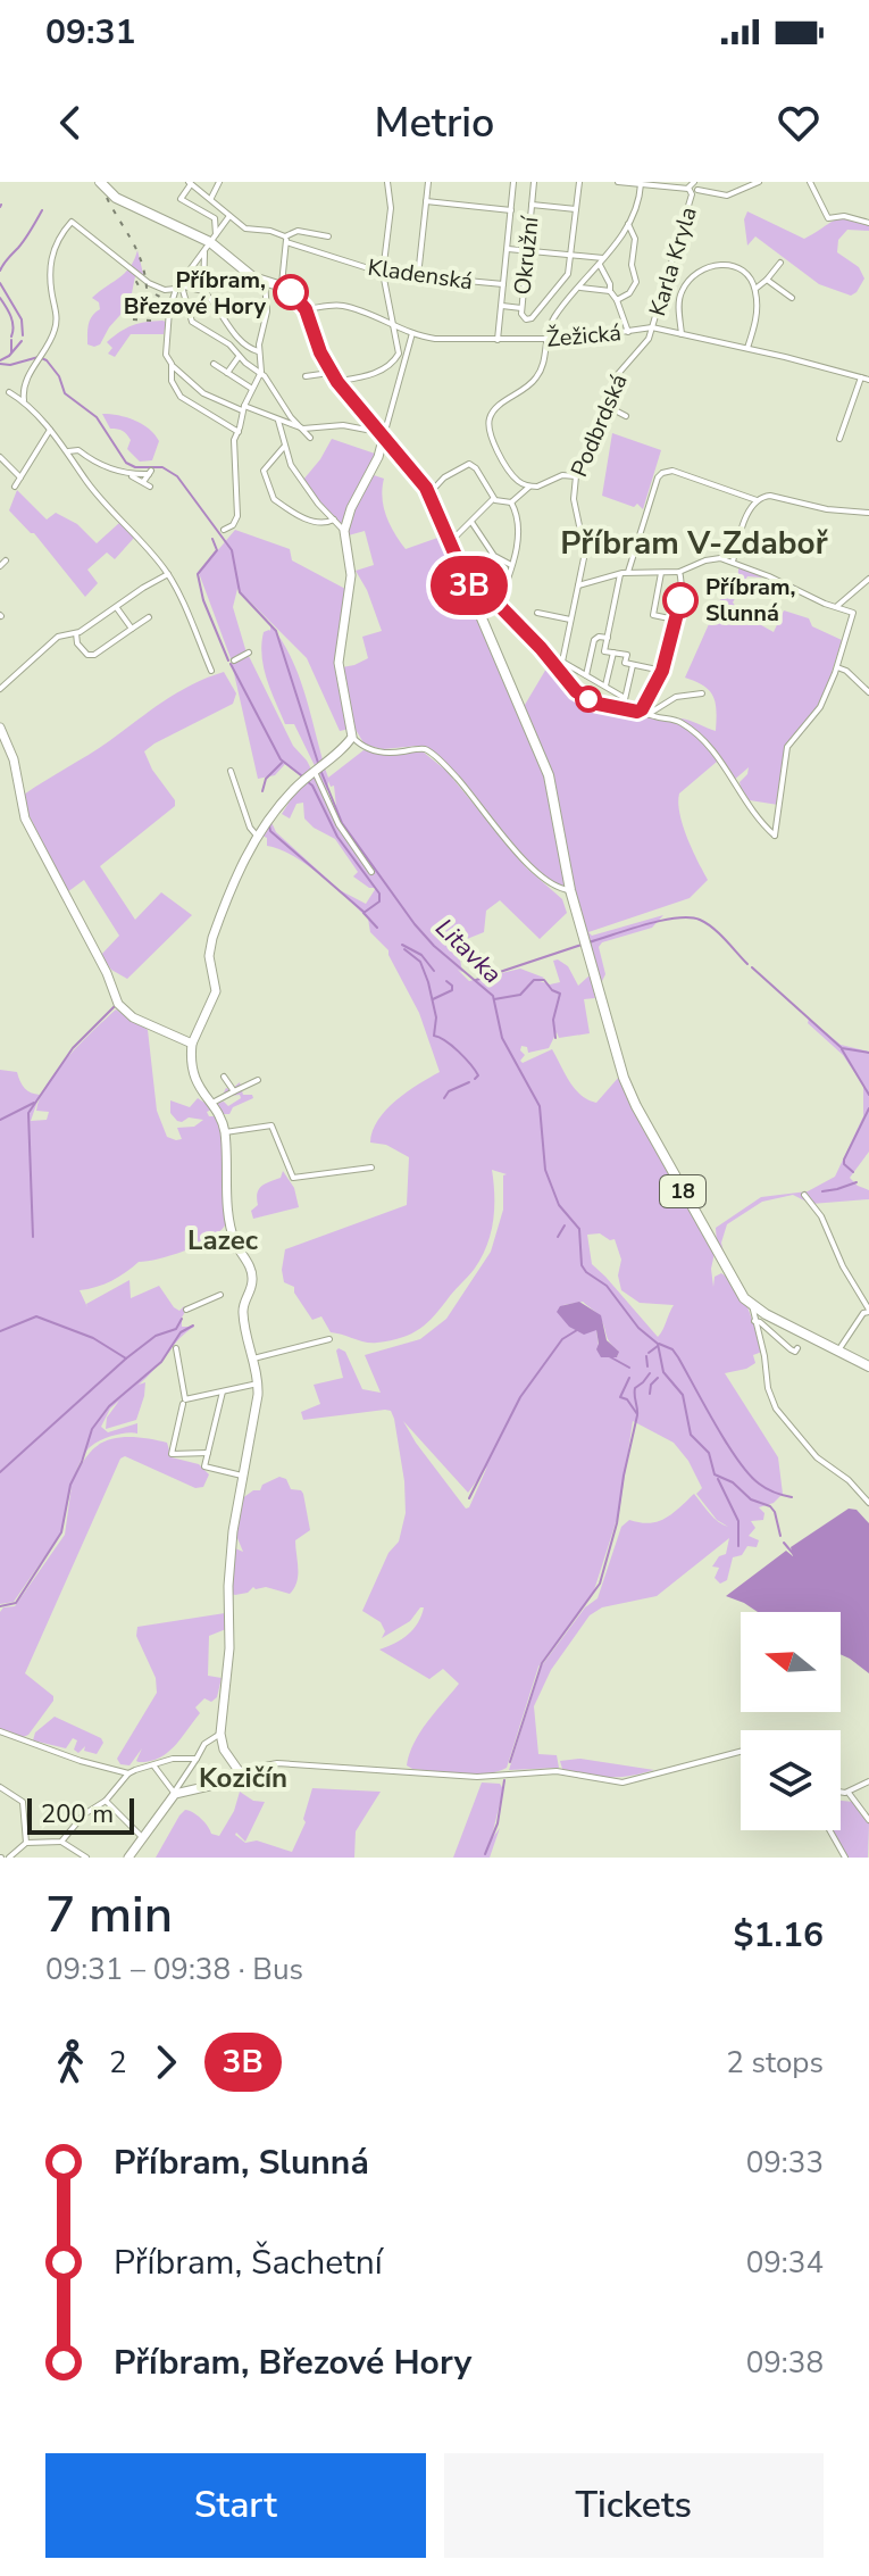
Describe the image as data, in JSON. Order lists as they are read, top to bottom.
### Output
{
  "streets": {
    "main road": ["18"],
    "street": [
      "Okružní",
      "Karla Kryla",
      "Kladenská",
      "Žežická",
      "Podbrdská"
    ]
  },
  "crossings": [
    ["Karla Kryla", "Žežická"],
    ["Karla Kryla", "Podbrdská"],
    ["Žežická", "Podbrdská"],
    ["Žežická", "18"]
  ],
  "districts": ["Příbram V-Zdaboř", "Lazec", "Kozičín"],
  "water": ["Litavka"],
  "places": ["Příbram, Březové Hory", "Příbram, Slunná"],
  "lines": ["bus line 3B"],
  "scale_bar": "200 m",
  "north": "left",
  "page": {
    "status": "09:31",
    "header": "Metrio",
    "on_map": "3B",
    "scale": "200 m",
    "heading": ["7 min", "09:31 – 09:38 · Bus", "$1.16"],
    "legs": ["2", "3B", "2 stops"],
    "list": [
      {
        "name": "Příbram, Slunná",
        "value": "09:33"
      },
      {
        "name": "Příbram, Šachetní",
        "value": "09:34"
      },
      {
        "name": "Příbram, Březové Hory",
        "value": "09:38"
      }
    ],
    "buttons": ["Start", "Tickets"]
  }
}
